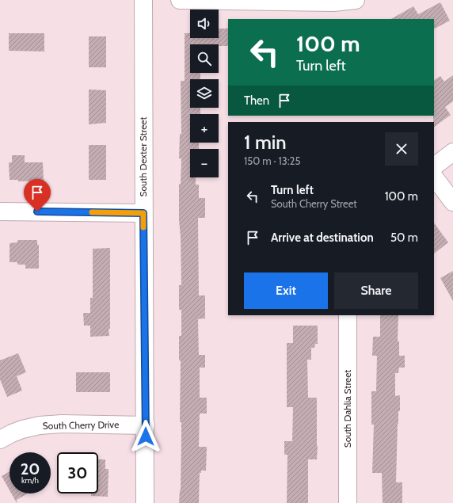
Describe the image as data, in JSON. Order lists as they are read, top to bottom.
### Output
{
  "streets": {
    "street": ["South Dexter Street", "South Dahlia Street", "South Cherry Drive"]
  },
  "crossings": [
    ["South Dexter Street", "South Cherry Drive"]
  ],
  "page": {
    "map_buttons": ["+", "−"],
    "turn": ["100 m", "Turn left"],
    "then": "Then",
    "heading": ["1 min", "150 m · 13:25"],
    "list": [
      {
        "name": "Turn left",
        "note": "South Cherry Street",
        "value": "100 m"
      },
      {
        "name": "Arrive at destination",
        "value": "50 m"
      }
    ],
    "buttons": ["Exit", "Share"],
    "speed": "20 km/h",
    "limit": "30"
  }
}
